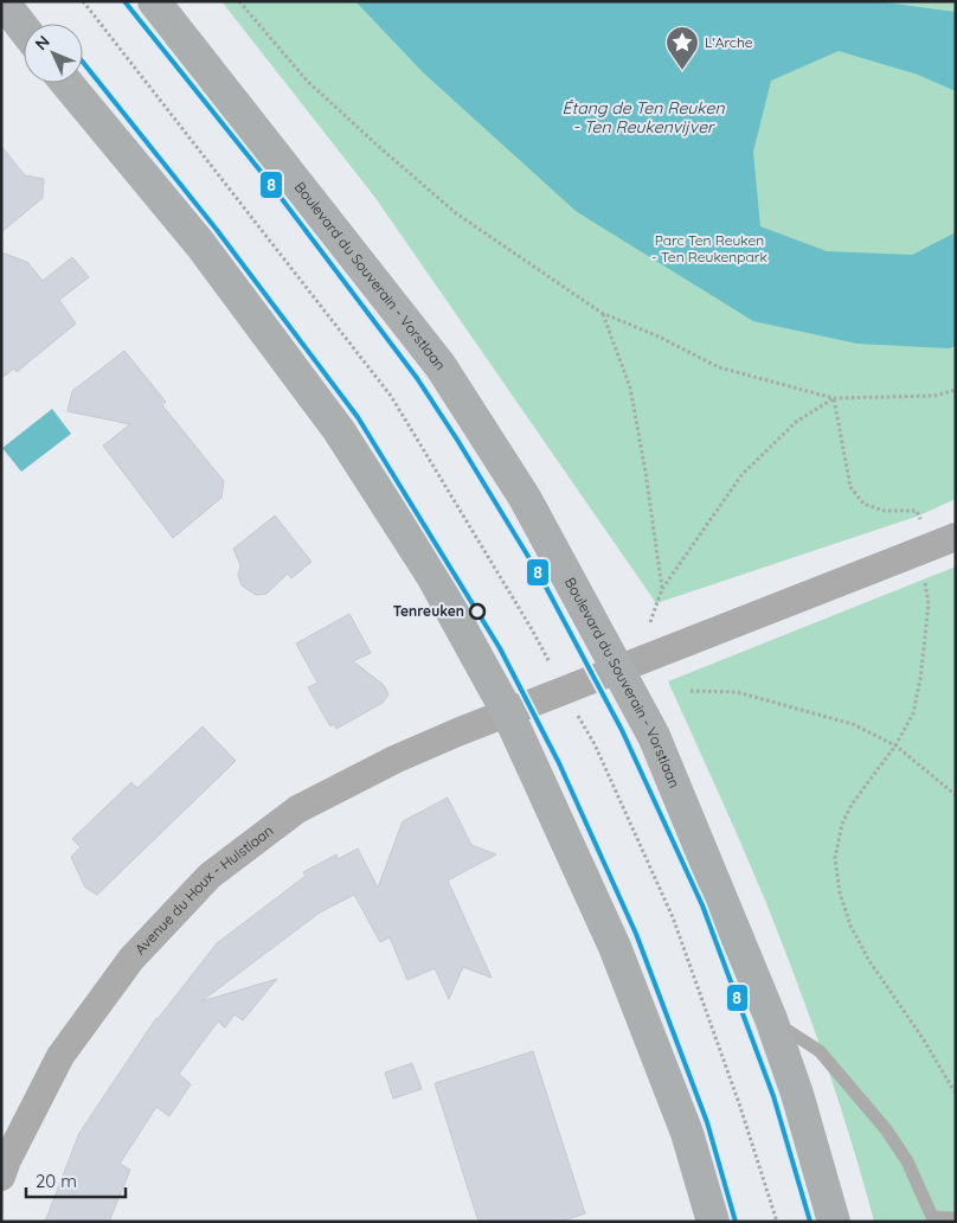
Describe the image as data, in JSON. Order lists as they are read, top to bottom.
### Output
{
  "streets": {
    "main road": ["Boulevard du Souverain - Vorstlaan"],
    "street": ["Avenue du Houx - Hulstlaan"]
  },
  "crossings": [
    ["Boulevard du Souverain - Vorstlaan", "Avenue du Houx - Hulstlaan"]
  ],
  "water": ["Étang de Ten Reuken - Ten Reukenvijver"],
  "parks": ["Parc Ten Reuken - Ten Reukenpark"],
  "places": {
    "place": ["L'Arche"],
    "other": ["Tenreuken"]
  },
  "lines": ["transit line 8"],
  "scale_bar": "20 m",
  "north": "top left"
}
